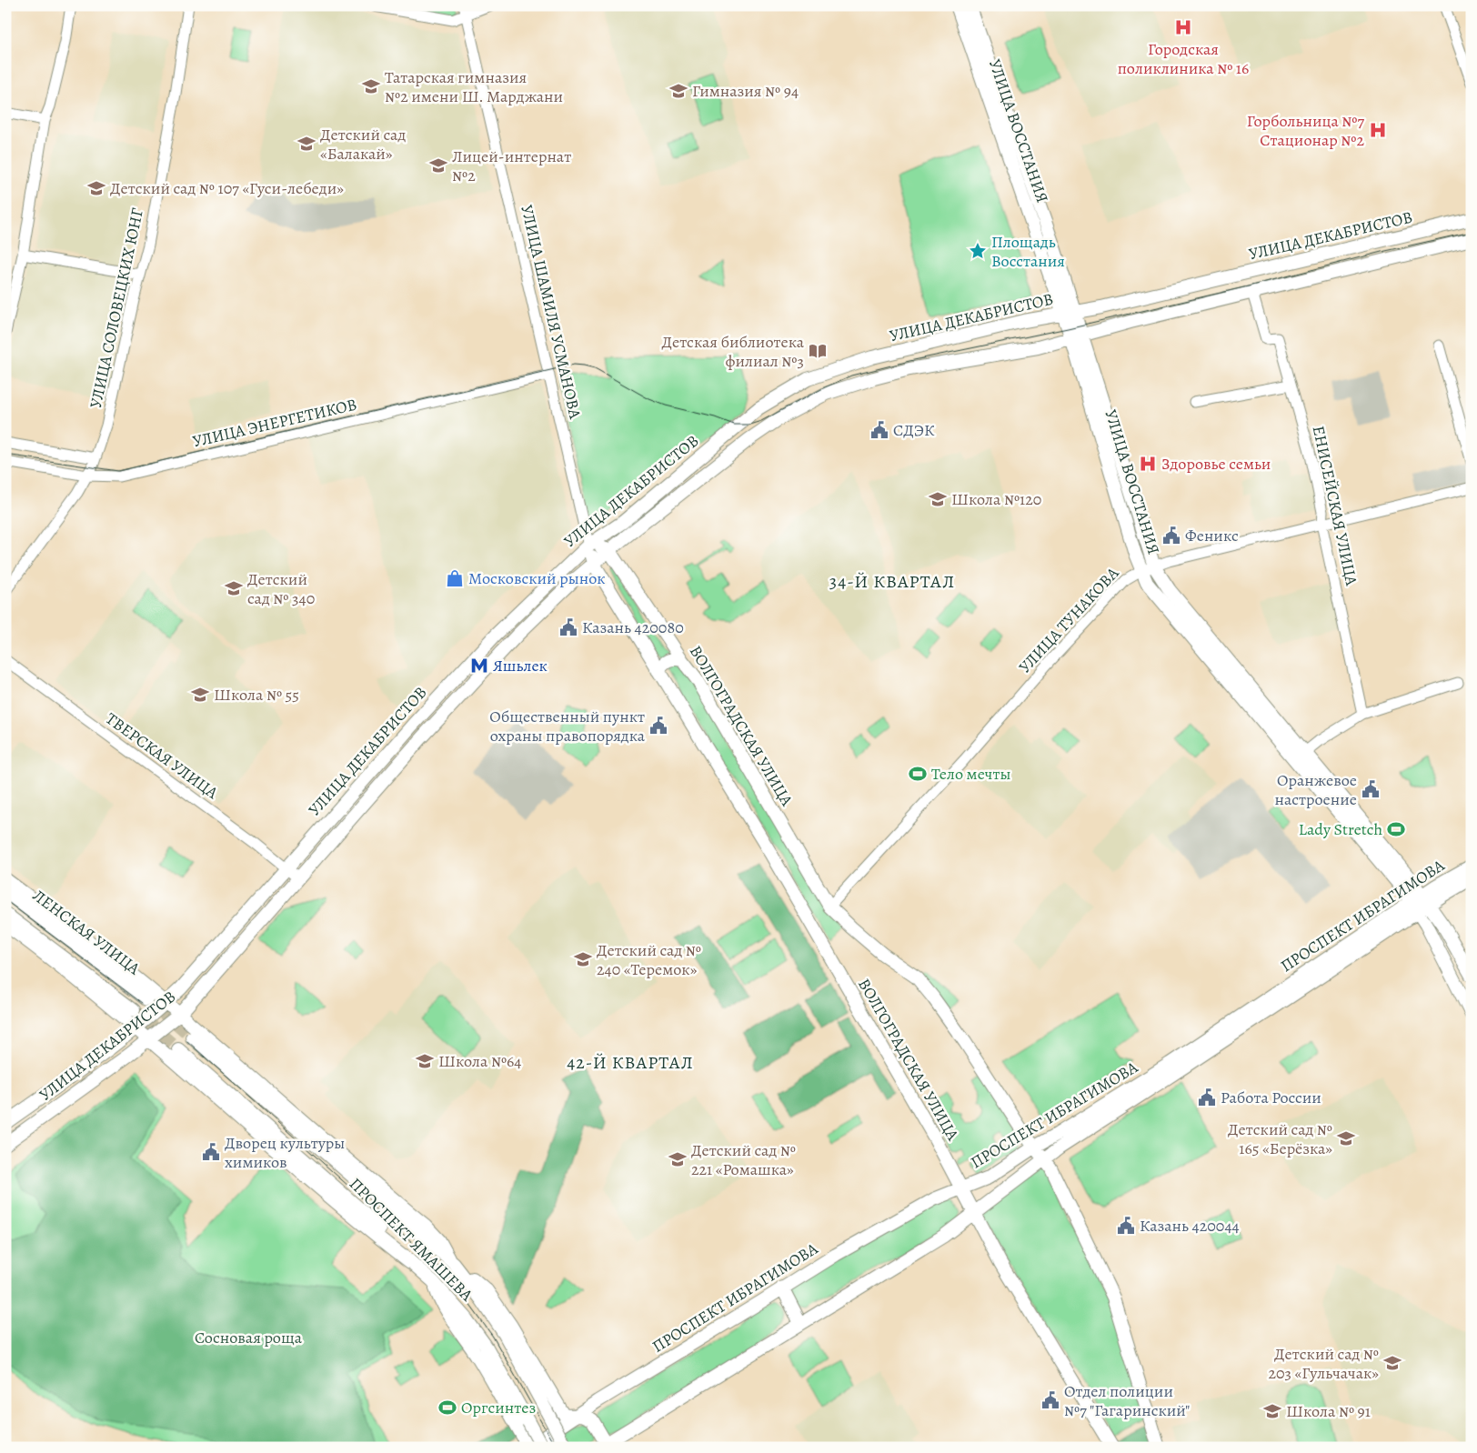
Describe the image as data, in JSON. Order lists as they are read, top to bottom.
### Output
{
  "streets": {
    "main road": [
      "УЛИЦА ВОССТАНИЯ",
      "УЛИЦА ДЕКАБРИСТОВ",
      "ВОЛГОГРАДСКАЯ УЛИЦА",
      "ПРОСПЕКТ ИБРАГИМОВА",
      "ЛЕНСКАЯ УЛИЦА",
      "ПРОСПЕКТ ЯМАШЕВА"
    ],
    "street": [
      "УЛИЦА СОЛОВЕЦКИХ ЮНГ",
      "УЛИЦА ШАМИЛЯ УСМАНОВА",
      "УЛИЦА ЭНЕРГЕТИКОВ",
      "ЕНИСЕЙСКАЯ УЛИЦА",
      "УЛИЦА ТУНАКОВА",
      "ТВЕРСКАЯ УЛИЦА"
    ]
  },
  "crossings": [
    ["УЛИЦА ВОССТАНИЯ", "УЛИЦА ДЕКАБРИСТОВ"],
    ["УЛИЦА ВОССТАНИЯ", "УЛИЦА ТУНАКОВА"],
    ["УЛИЦА ВОССТАНИЯ", "ПРОСПЕКТ ИБРАГИМОВА"],
    ["УЛИЦА ДЕКАБРИСТОВ", "УЛИЦА ШАМИЛЯ УСМАНОВА"],
    ["УЛИЦА ДЕКАБРИСТОВ", "ЕНИСЕЙСКАЯ УЛИЦА"],
    ["УЛИЦА ДЕКАБРИСТОВ", "ВОЛГОГРАДСКАЯ УЛИЦА"],
    ["УЛИЦА ДЕКАБРИСТОВ", "ТВЕРСКАЯ УЛИЦА"],
    ["УЛИЦА СОЛОВЕЦКИХ ЮНГ", "УЛИЦА ЭНЕРГЕТИКОВ"],
    ["УЛИЦА ШАМИЛЯ УСМАНОВА", "УЛИЦА ЭНЕРГЕТИКОВ"],
    ["УЛИЦА ШАМИЛЯ УСМАНОВА", "ВОЛГОГРАДСКАЯ УЛИЦА"],
    ["ЕНИСЕЙСКАЯ УЛИЦА", "УЛИЦА ТУНАКОВА"],
    ["УЛИЦА ТУНАКОВА", "ВОЛГОГРАДСКАЯ УЛИЦА"],
    ["ВОЛГОГРАДСКАЯ УЛИЦА", "ПРОСПЕКТ ИБРАГИМОВА"]
  ],
  "districts": ["34-Й КВАРТАЛ", "42-Й КВАРТАЛ"],
  "parks": ["Сосновая роща"],
  "places": {
    "hospital": ["Городская поликлиника № 16", "Горбольница №7 Стационар №2", "Здоровье семьи"],
    "school or university": [
      "Татарская гимназия №2 имени Ш. Марджани",
      "Гимназия № 94",
      "Детский сад «Балакай»",
      "Лицей-интернат №2",
      "Детский сад № 107 «Гуси-лебеди»",
      "Школа №120",
      "Детский сад № 340",
      "Школа № 55",
      "Детский сад № 240 «Теремок»",
      "Школа №64",
      "Детский сад № 165 «Берёзка»",
      "Детский сад № 221 «Ромашка»",
      "Детский сад № 203 «Гульчачак»",
      "Школа № 91"
    ],
    "place": ["Площадь Восстания"],
    "library": ["Детская библиотека филиал №3"],
    "public building": [
      "СДЭК",
      "Феникс",
      "Казань 420080",
      "Общественный пункт охраны правопорядка",
      "Оранжевое настроение",
      "Работа России",
      "Дворец культуры химиков",
      "Казань 420044",
      "Отдел полиции №7 \"Гагаринский\""
    ],
    "shop": ["Московский рынок"],
    "metro station": ["Яшьлек"],
    "sports": ["Тело мечты", "Lady Stretch", "Оргсинтез"]
  }
}
